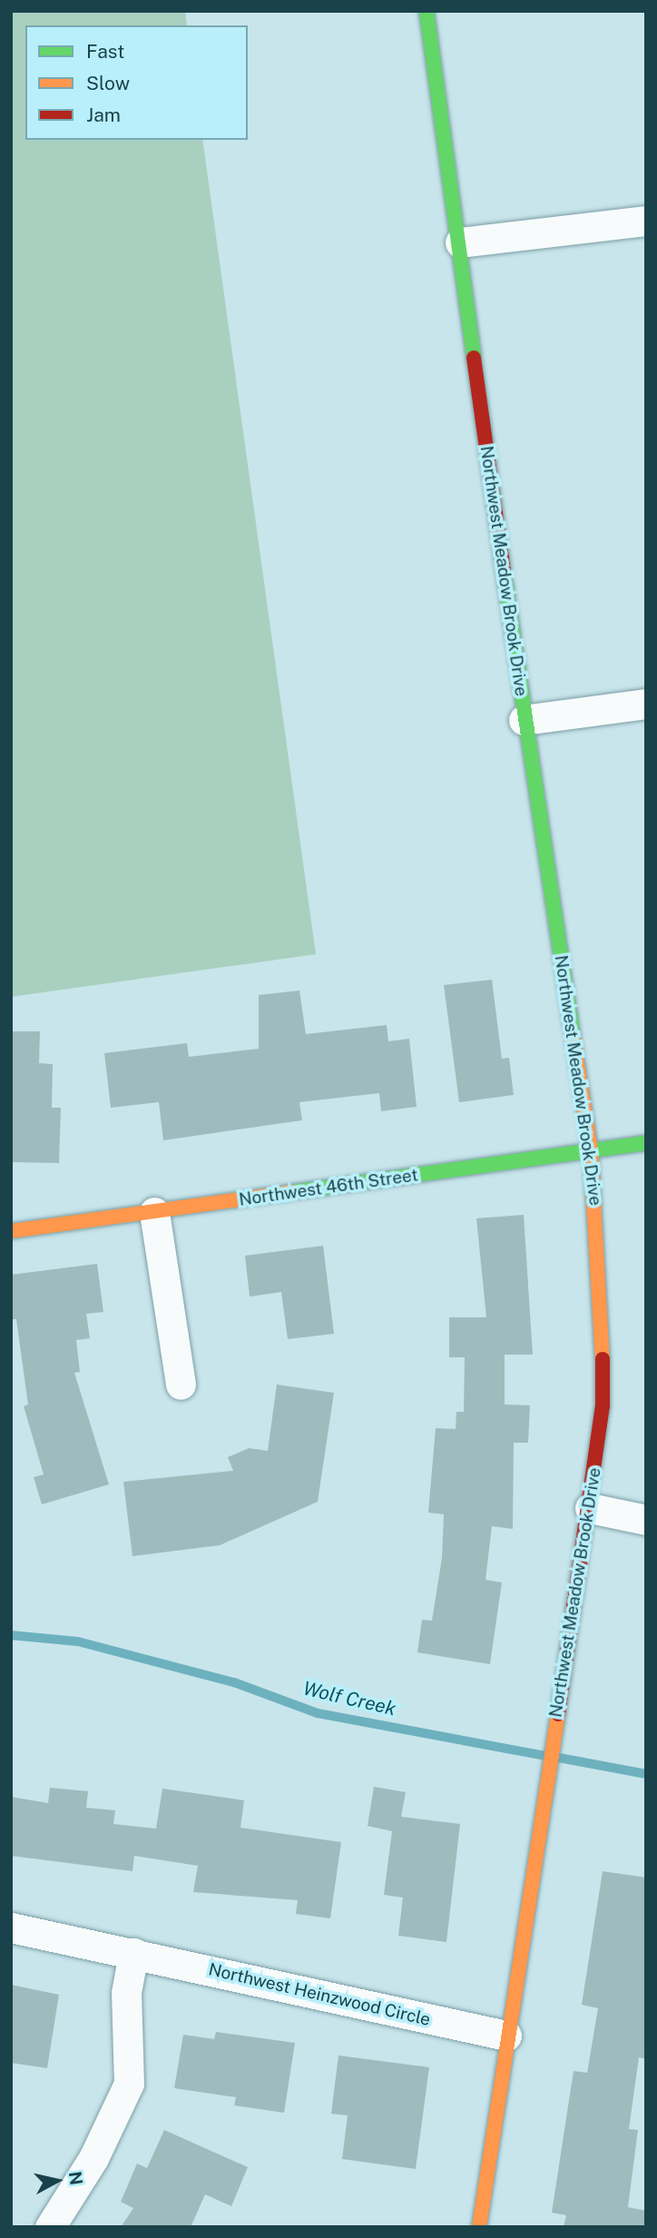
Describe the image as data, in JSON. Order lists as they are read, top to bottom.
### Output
{
  "streets": {
    "street": ["Northwest Meadow Brook Drive", "Northwest 46th Street", "Northwest Heinzwood Circle"]
  },
  "crossings": [
    ["Northwest Meadow Brook Drive", "Northwest 46th Street"],
    ["Northwest Meadow Brook Drive", "Northwest Heinzwood Circle"]
  ],
  "water": ["Wolf Creek"],
  "legend": ["Fast", "Slow", "Jam"],
  "north": "right"
}
